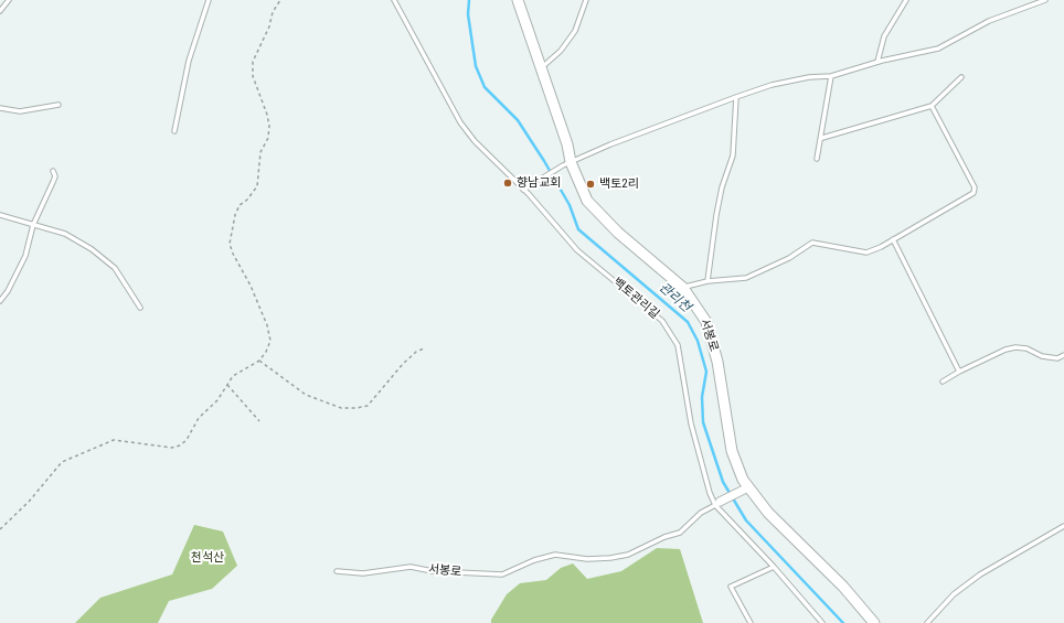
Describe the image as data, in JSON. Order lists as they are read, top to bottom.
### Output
{
  "streets": {
    "main road": ["서봉로"],
    "lane": ["백토관리길"]
  },
  "crossings": [
    ["백토관리길", "서봉로"]
  ],
  "water": ["관리천"],
  "parks": ["천석산"],
  "places": ["향남교회", "백토2리"]
}
